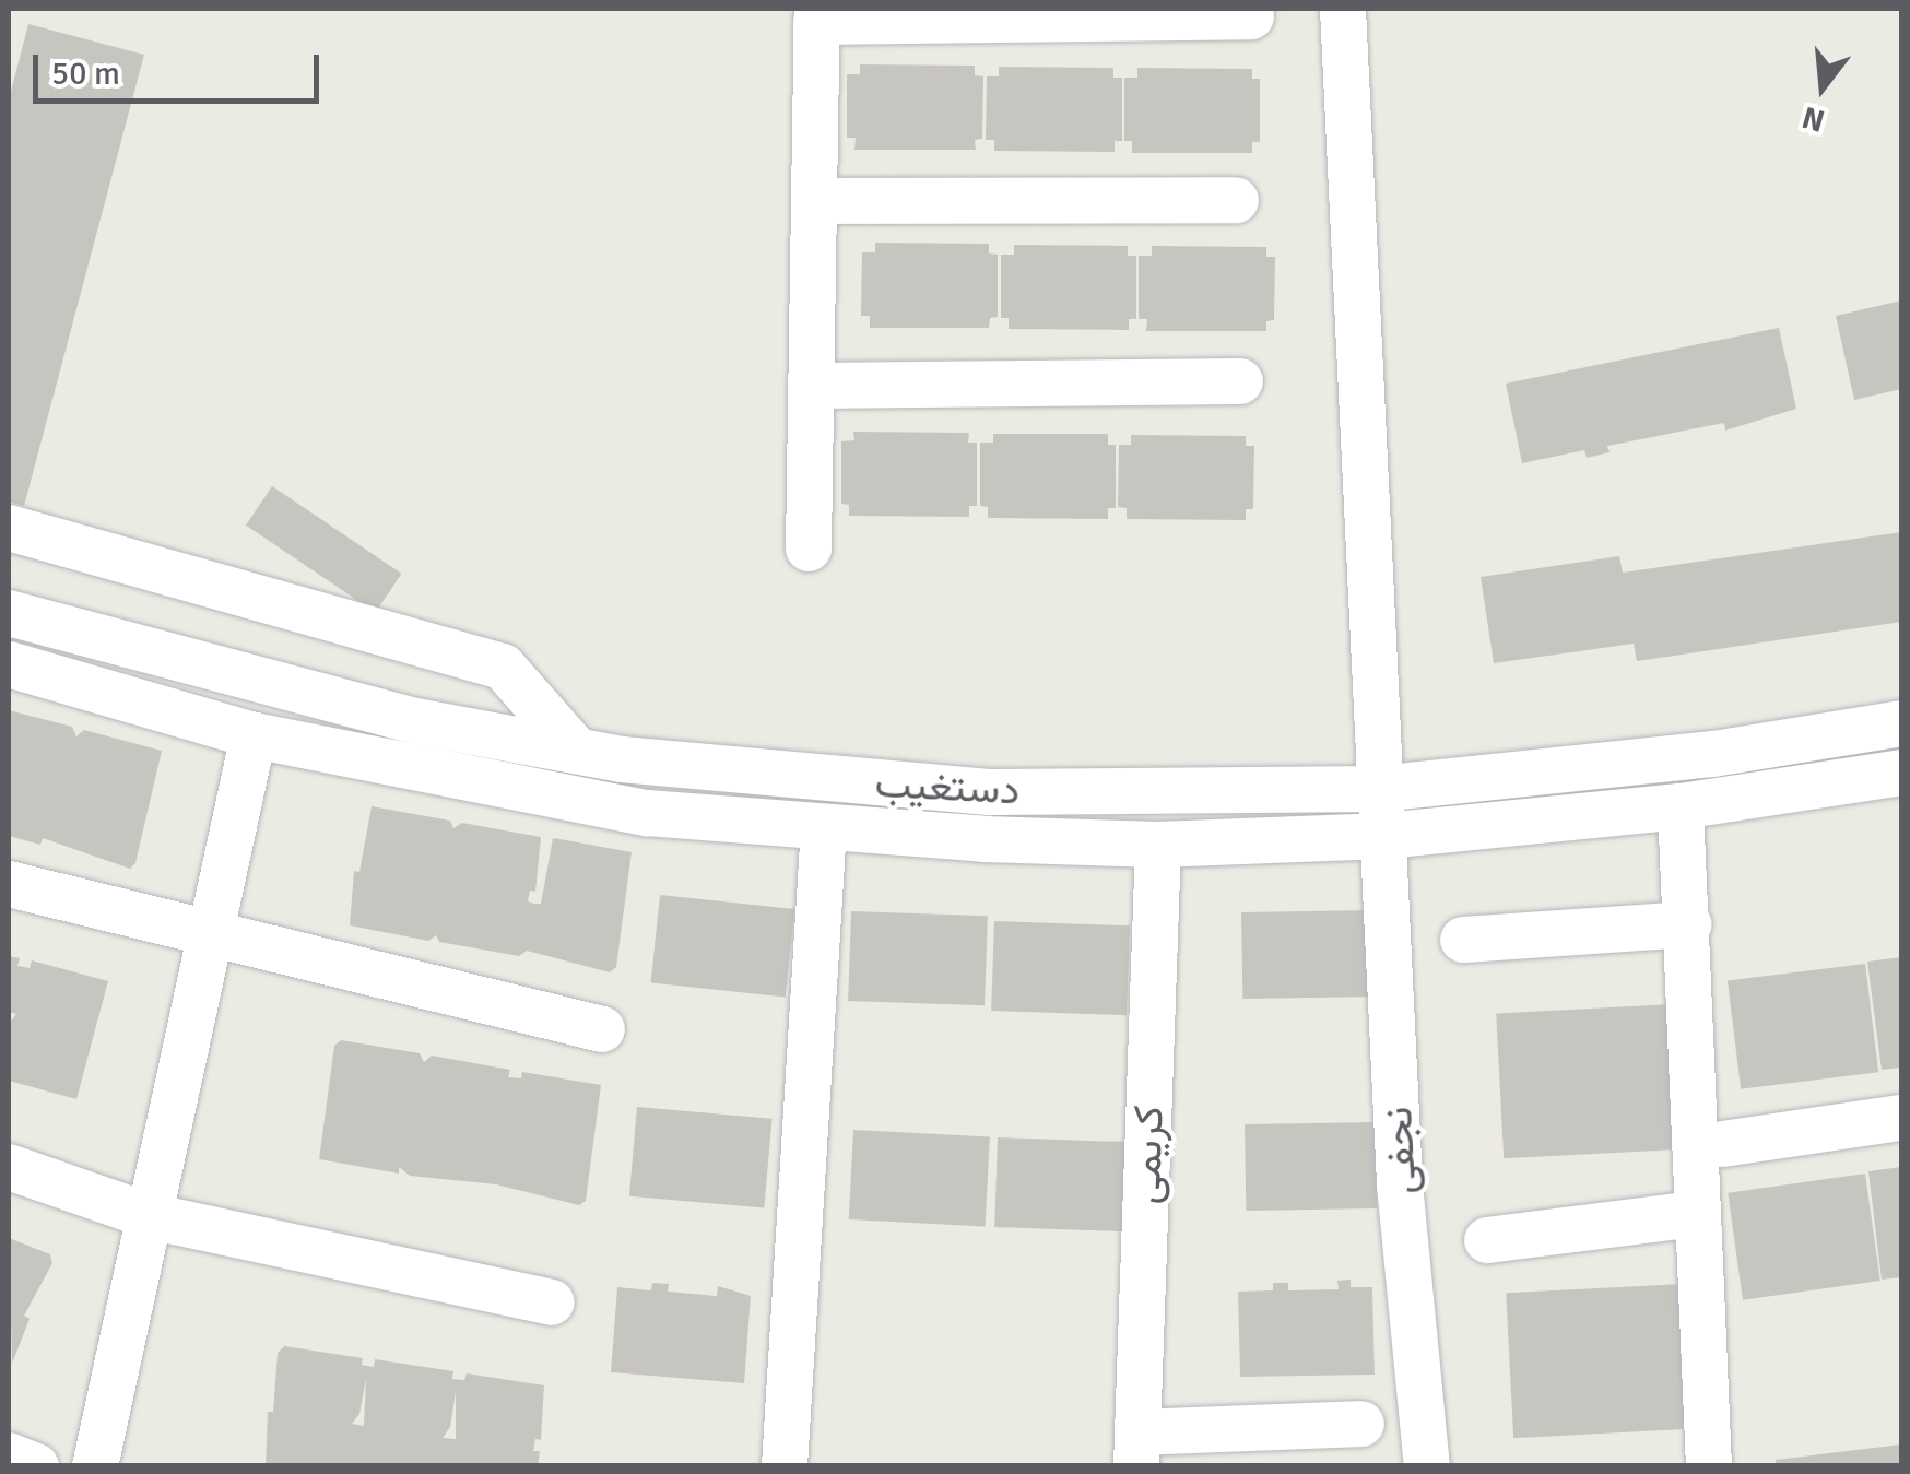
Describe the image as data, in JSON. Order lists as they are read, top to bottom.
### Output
{
  "streets": {
    "street": ["دستغیب", "نجفی", "کریمی"]
  },
  "crossings": [
    ["دستغیب", "نجفی"],
    ["دستغیب", "کریمی"]
  ],
  "scale_bar": "50 m",
  "north": "bottom"
}
